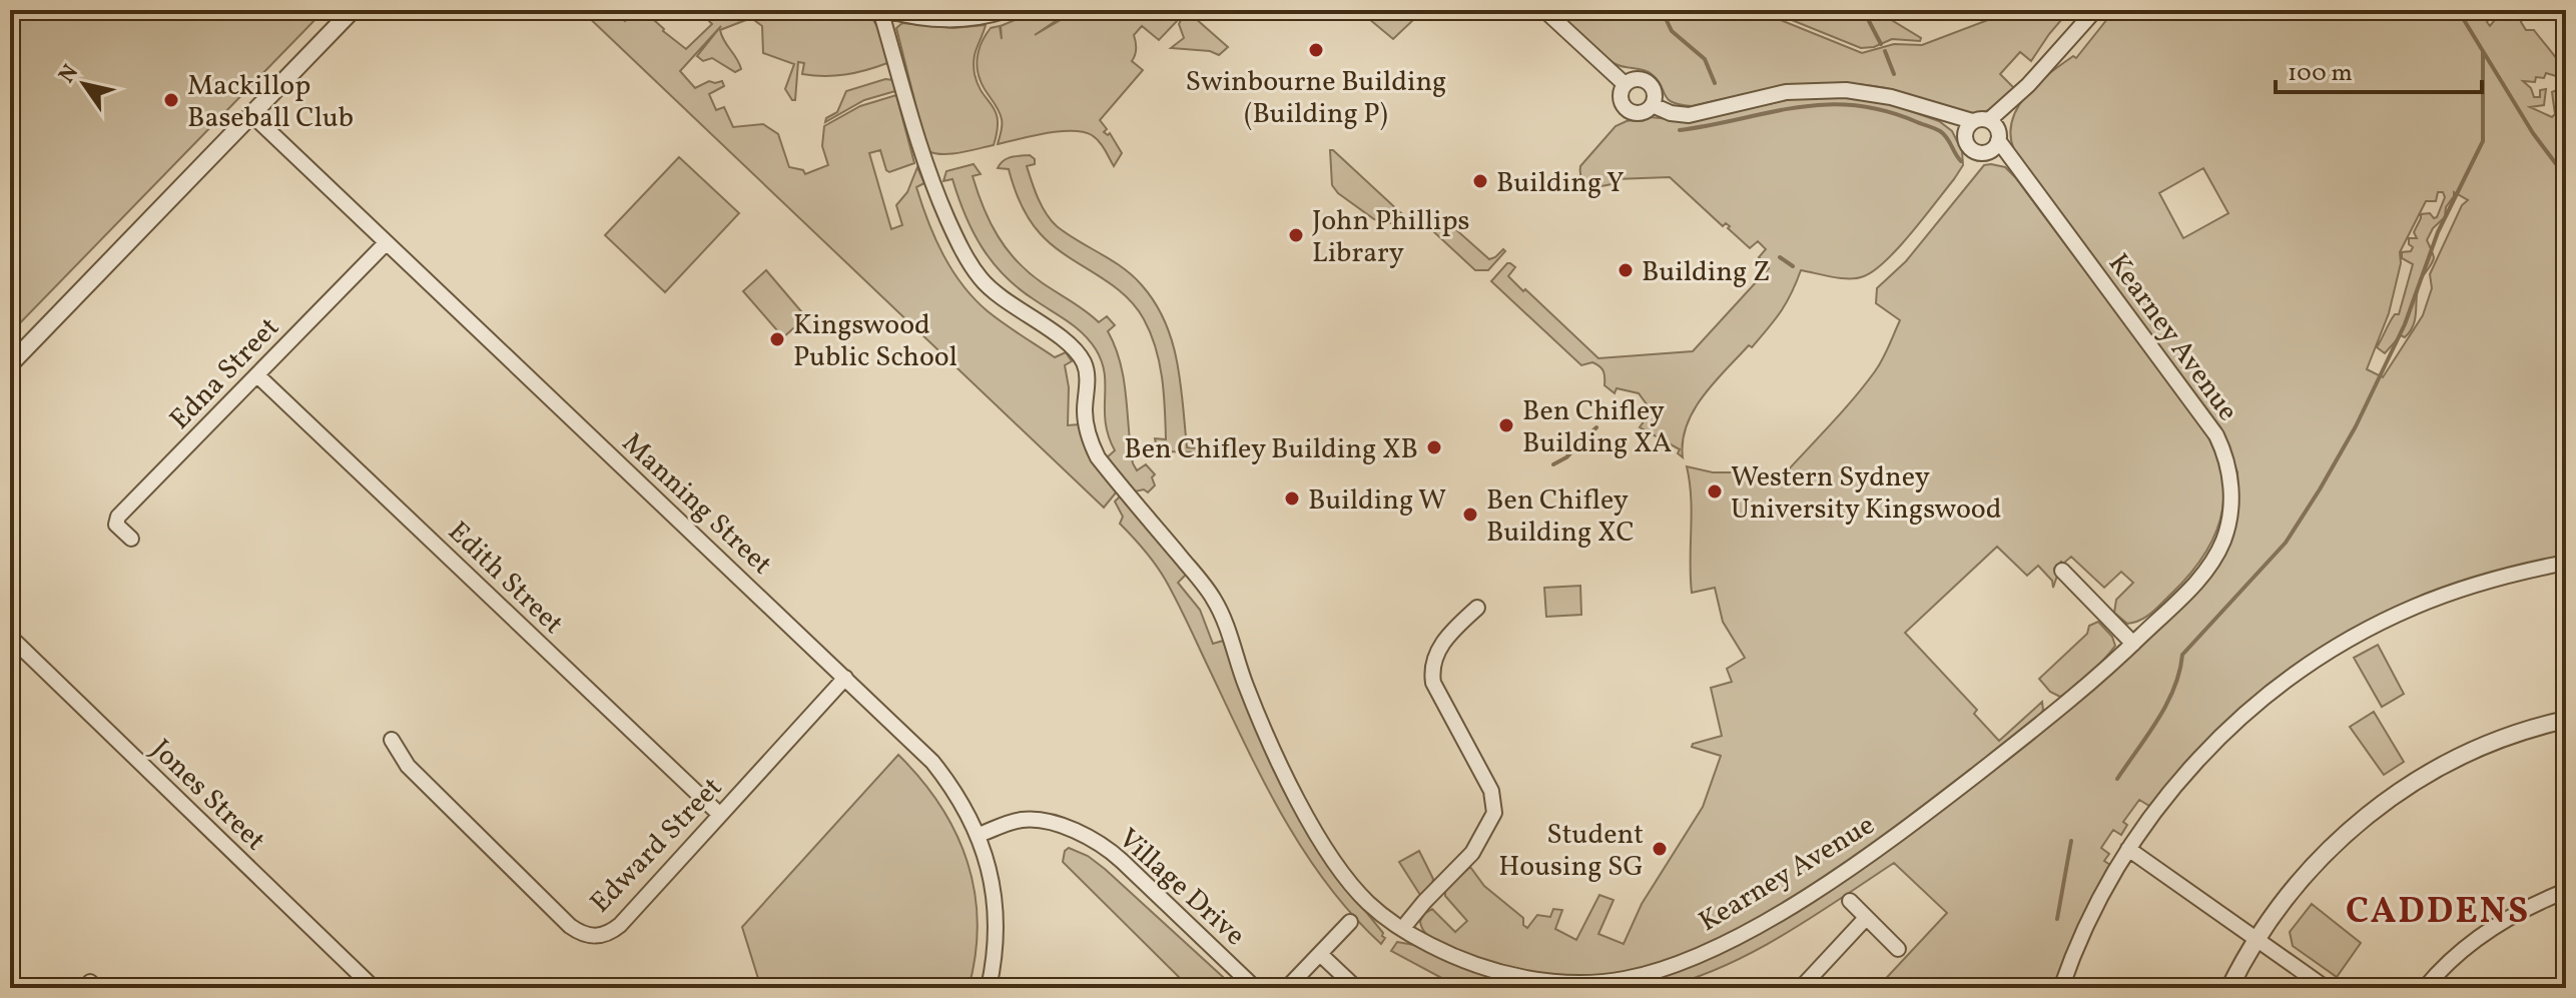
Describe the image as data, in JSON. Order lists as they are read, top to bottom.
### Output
{
  "streets": {
    "street": [
      "Kearney Avenue",
      "Edna Street",
      "Manning Street",
      "Edith Street",
      "Jones Street",
      "Edward Street",
      "Village Drive"
    ]
  },
  "crossings": [
    ["Edna Street", "Manning Street"],
    ["Edna Street", "Edith Street"],
    ["Manning Street", "Edward Street"],
    ["Manning Street", "Village Drive"],
    ["Edith Street", "Edward Street"]
  ],
  "districts": ["CADDENS"],
  "places": [
    "Swinbourne Building (Building P)",
    "Mackillop Baseball Club",
    "Building Y",
    "John Phillips Library",
    "Building Z",
    "Kingswood Public School",
    "Ben Chifley Building XA",
    "Ben Chifley Building XB",
    "Western Sydney University Kingswood",
    "Building W",
    "Ben Chifley Building XC",
    "Student Housing SG"
  ],
  "scale_bar": "100 m",
  "north": "top left"
}
